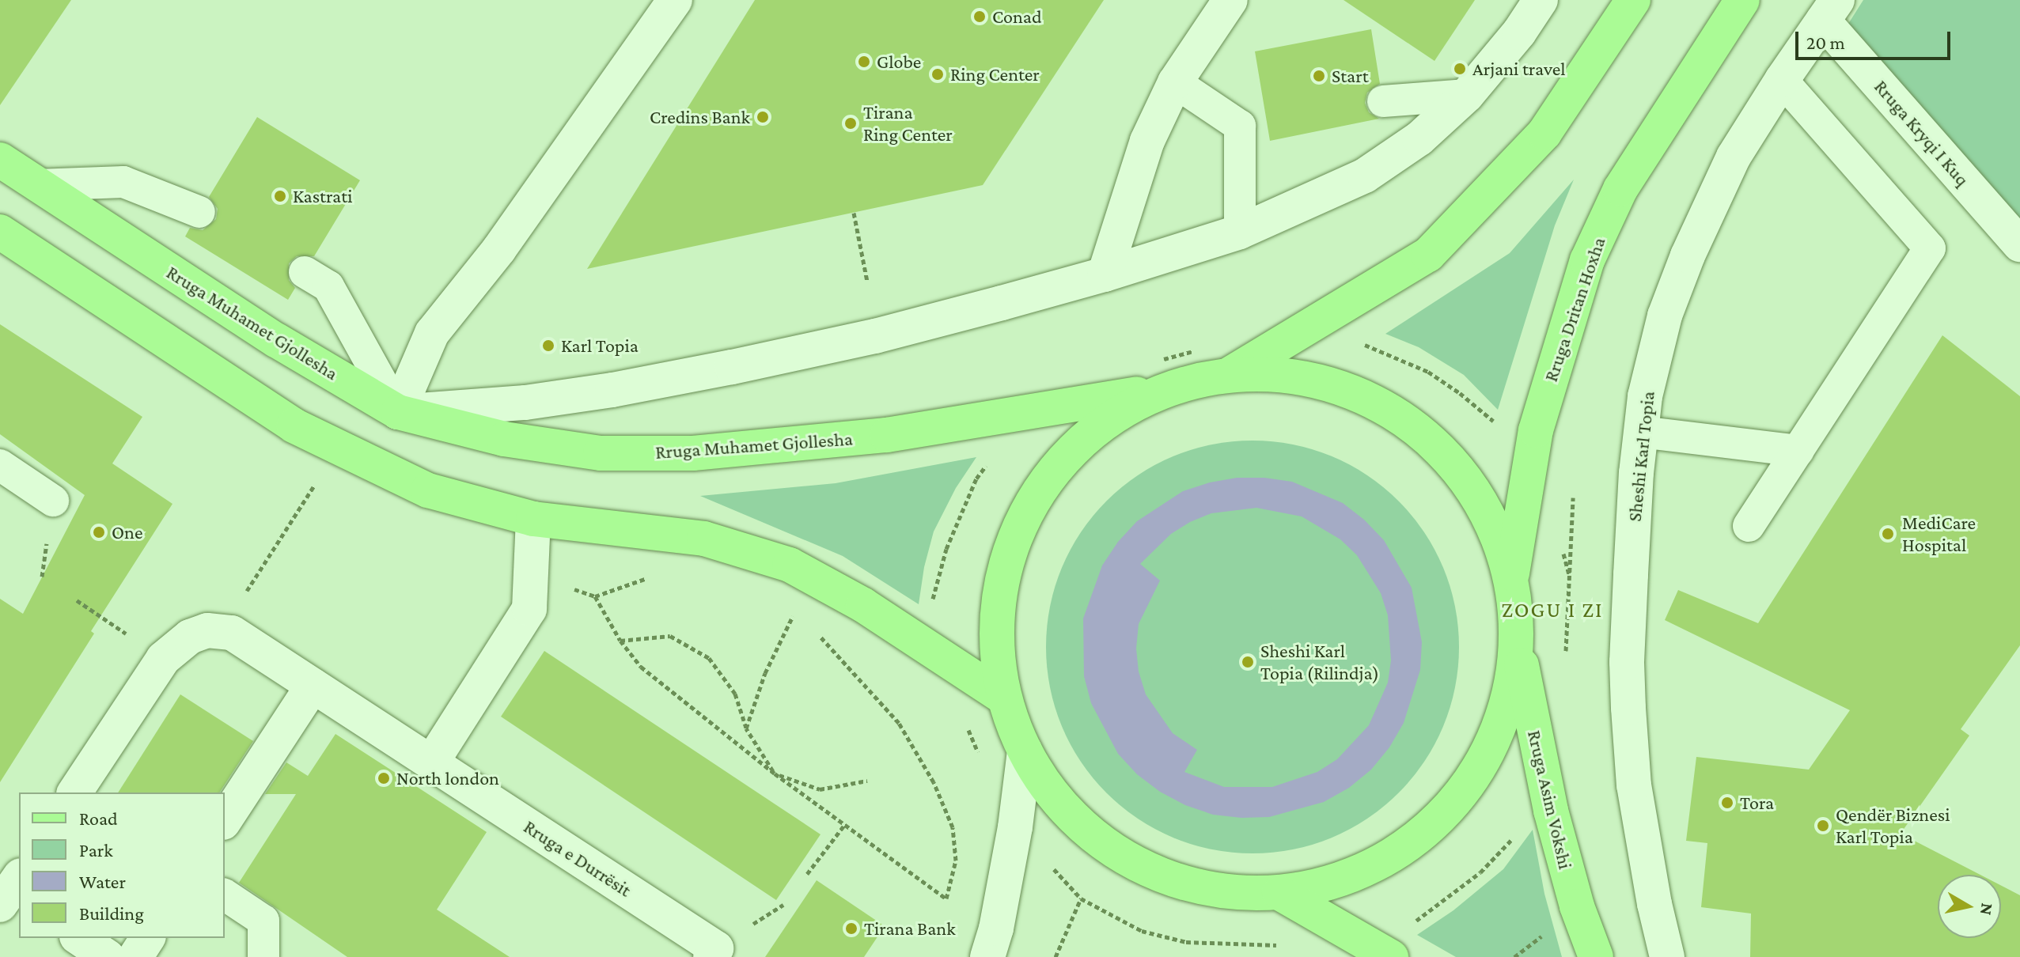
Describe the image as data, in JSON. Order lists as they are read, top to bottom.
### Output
{
  "streets": {
    "main road": ["Rruga Dritan Hoxha", "Rruga Muhamet Gjollesha", "Rruga Asim Vokshi"],
    "street": ["Rruga Kryqi I Kuq", "Sheshi Karl Topia", "Rruga e Durrësit"]
  },
  "crossings": [
    ["Rruga Kryqi I Kuq", "Sheshi Karl Topia"]
  ],
  "districts": ["ZOGU I ZI"],
  "places": [
    "Conad",
    "Globe",
    "Arjani travel",
    "Ring Center",
    "Start",
    "Credins Bank",
    "Tirana Ring Center",
    "Kastrati",
    "Karl Topia",
    "One",
    "MediCare Hospital",
    "Sheshi Karl Topia (Rilindja)",
    "North london",
    "Tora",
    "Qendër Biznesi Karl Topia",
    "Tirana Bank"
  ],
  "legend": [
    "Road",
    "Park",
    "Water",
    "Building"
  ],
  "scale_bar": "20 m",
  "north": "right"
}
